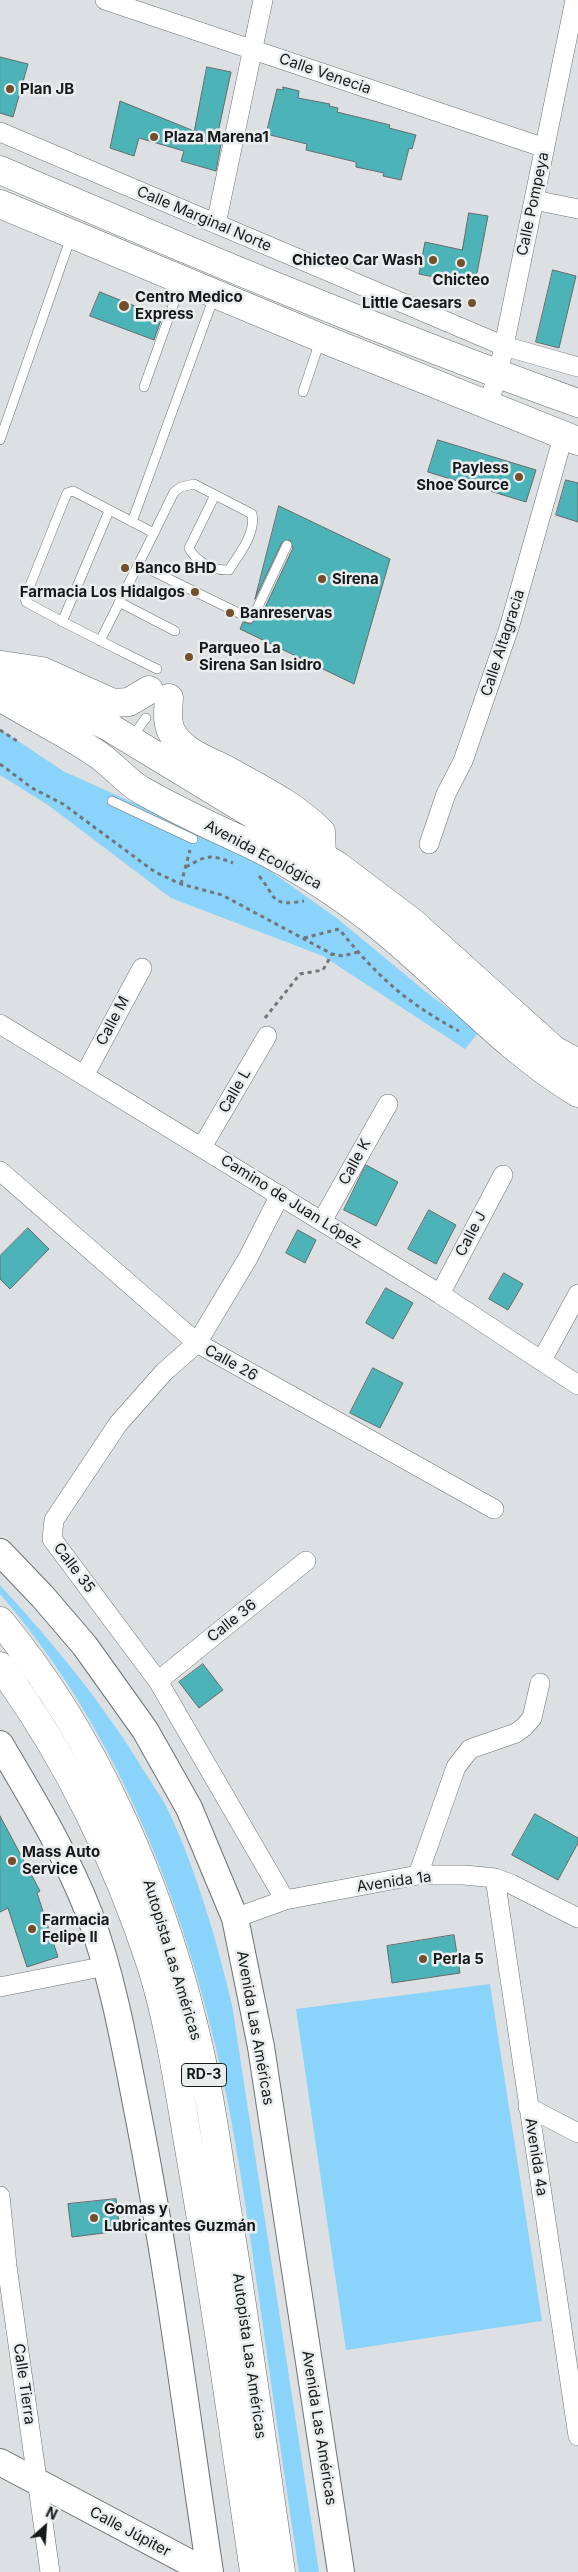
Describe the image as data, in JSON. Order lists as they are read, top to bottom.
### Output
{
  "streets": {
    "main road": [
      "Avenida Ecológica",
      "Autopista Las Américas",
      "Avenida Las Américas",
      "RD-3",
      "Calle Júpiter"
    ],
    "street": [
      "Calle Venecia",
      "Calle Pompeya",
      "Calle Marginal Norte",
      "Calle Altagracia",
      "Calle M",
      "Calle L",
      "Calle K",
      "Camino de Juan López",
      "Calle J",
      "Calle 26",
      "Calle 35",
      "Calle 36",
      "Avenida 1a",
      "Avenida 4a",
      "Calle Tierra"
    ]
  },
  "crossings": [
    ["Calle Venecia", "Calle Pompeya"],
    ["Calle Pompeya", "Calle Marginal Norte"],
    ["Calle M", "Camino de Juan López"],
    ["Calle L", "Camino de Juan López"],
    ["Calle K", "Camino de Juan López"],
    ["Camino de Juan López", "Calle J"],
    ["Camino de Juan López", "Calle 35"],
    ["Calle 26", "Calle 35"],
    ["Calle 35", "Calle 36"],
    ["Calle 35", "Avenida 1a"],
    ["Avenida 1a", "Avenida Las Américas"],
    ["Avenida 1a", "Avenida 4a"],
    ["Calle Tierra", "Calle Júpiter"]
  ],
  "places": [
    "Plan JB",
    "Plaza Marena1",
    "Chicteo Car Wash",
    "Chicteo",
    "Little Caesars",
    "Centro Medico Express",
    "Payless Shoe Source",
    "Banco BHD",
    "Sirena",
    "Farmacia Los Hidalgos",
    "Banreservas",
    "Parqueo La Sirena San Isidro",
    "Mass Auto Service",
    "Farmacia Felipe II",
    "Perla 5",
    "Gomas y Lubricantes Guzmán"
  ],
  "north": "top right"
}
